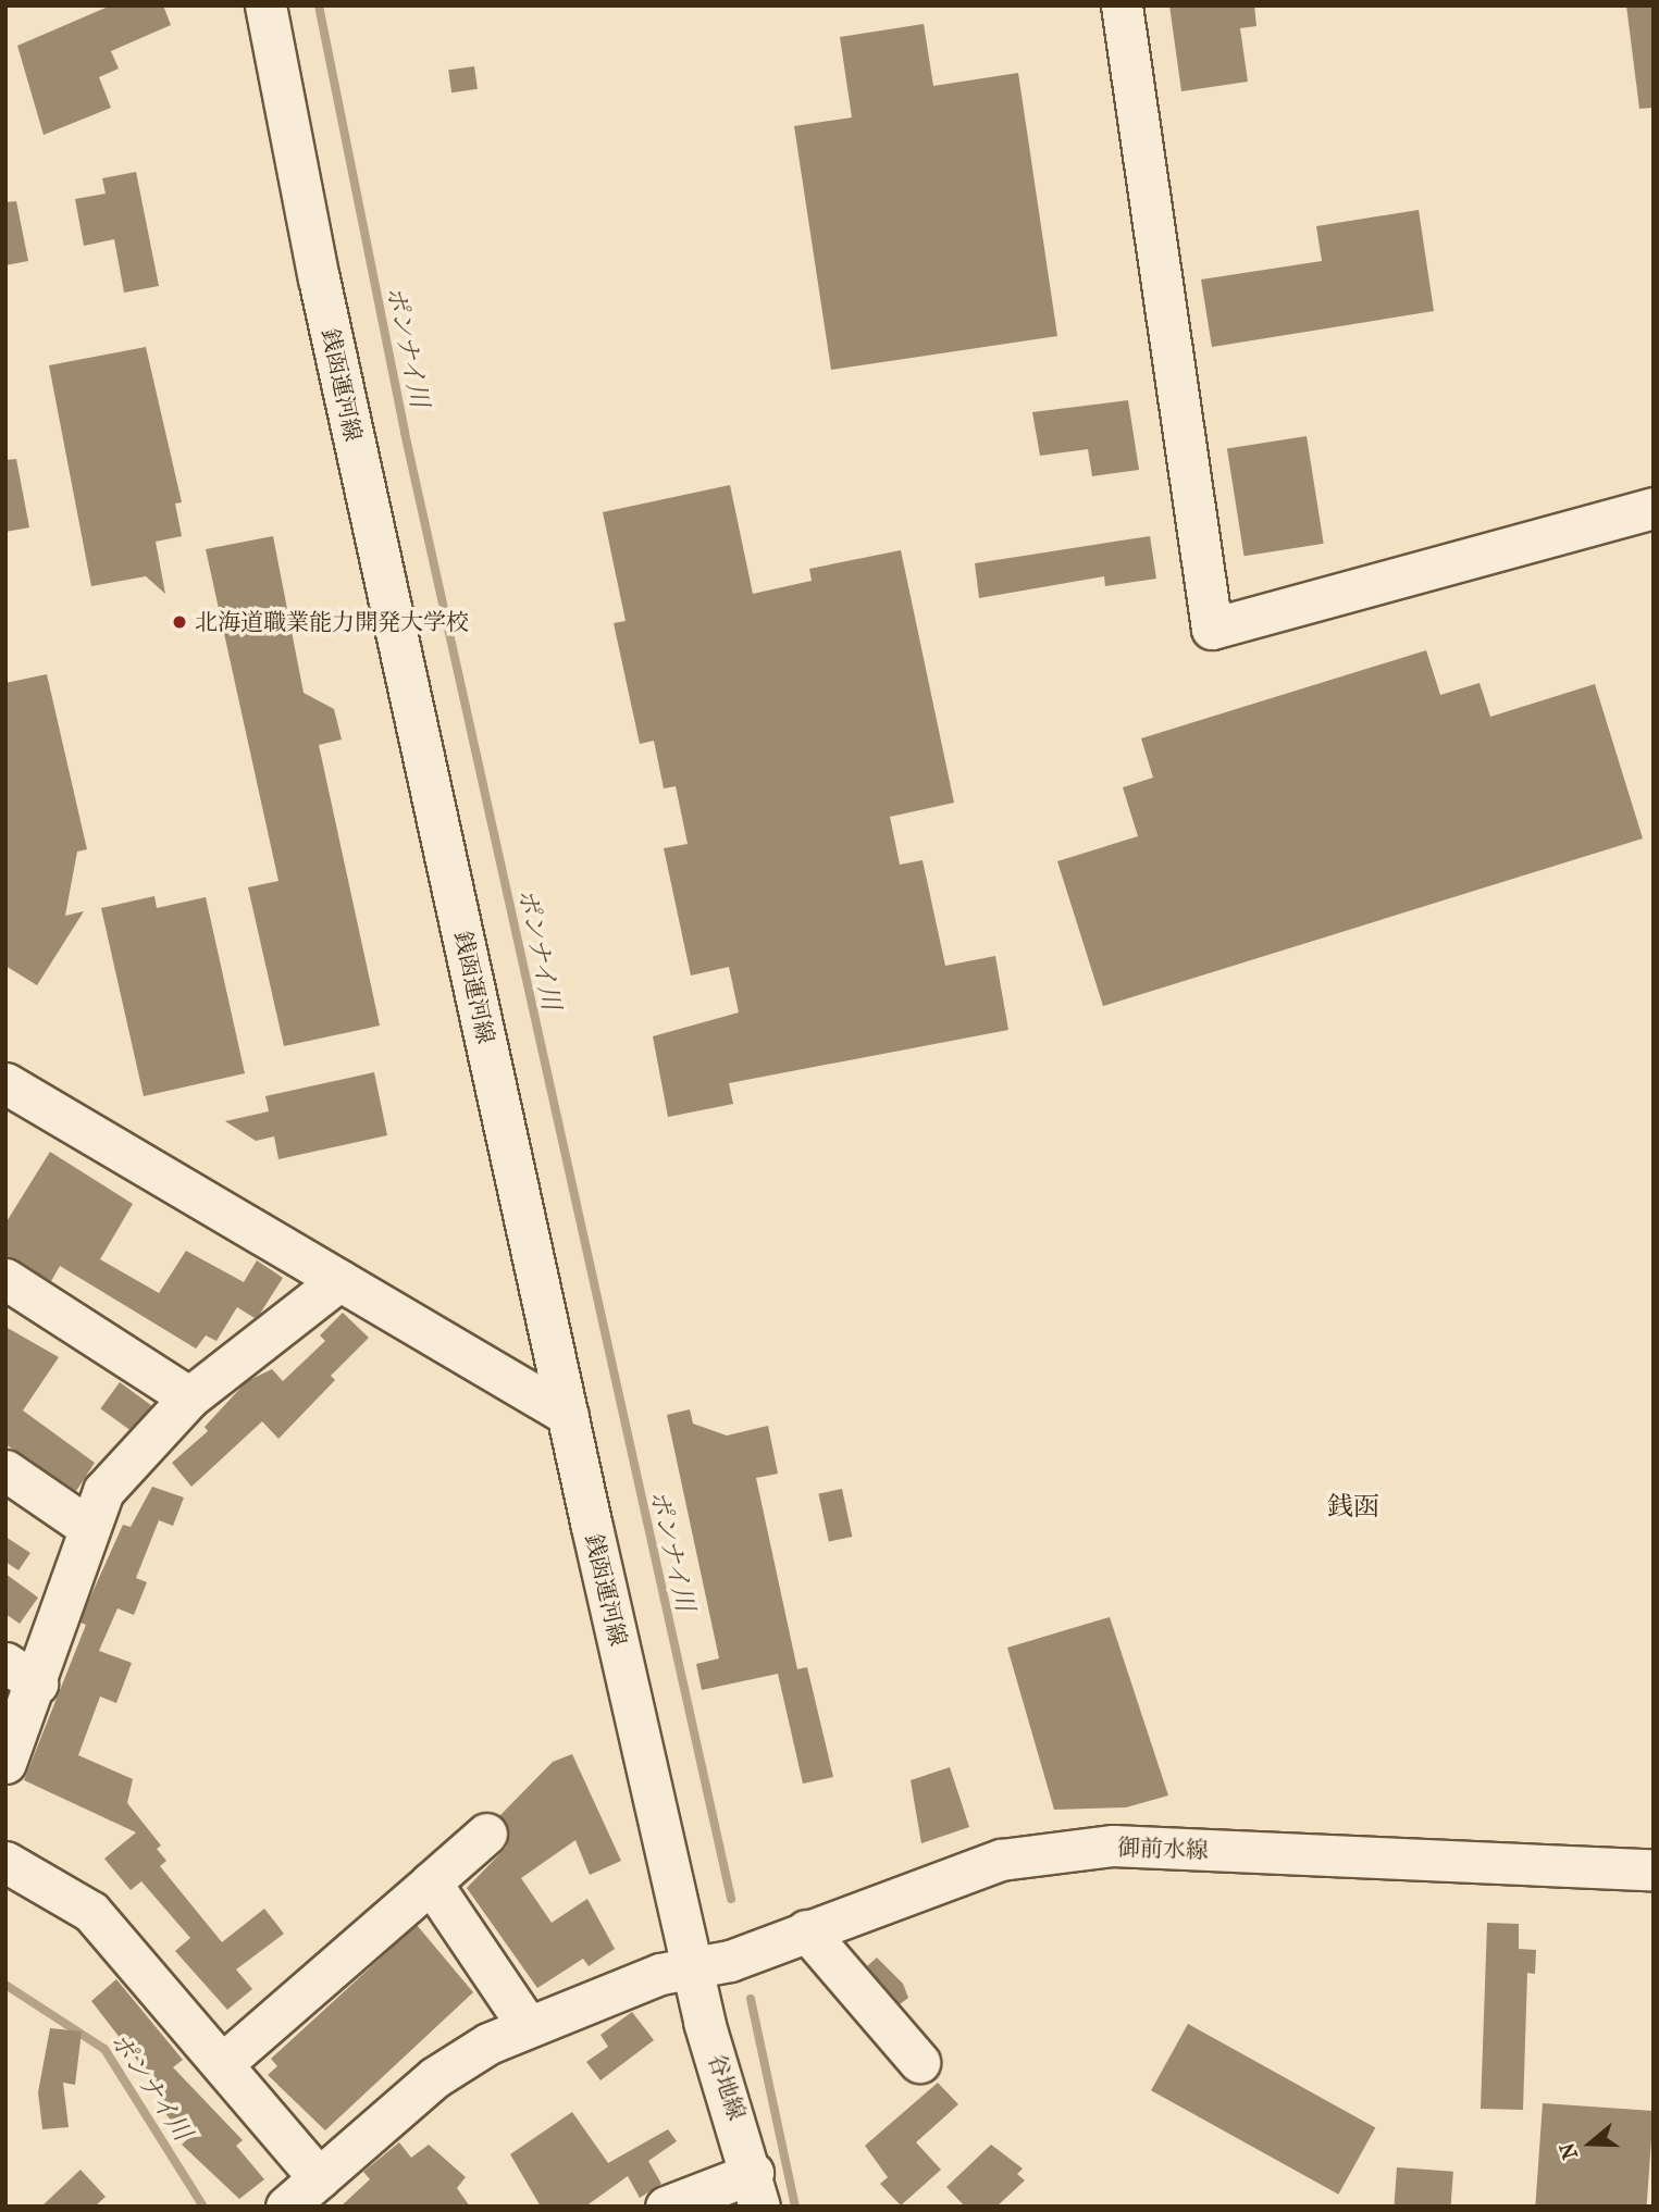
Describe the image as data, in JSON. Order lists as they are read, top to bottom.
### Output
{
  "streets": {
    "street": ["銭函運河線", "御前水線", "谷地線"]
  },
  "crossings": [
    ["銭函運河線", "御前水線"],
    ["銭函運河線", "谷地線"],
    ["御前水線", "谷地線"]
  ],
  "districts": ["銭函"],
  "water": ["ポンナイ川"],
  "places": ["北海道職業能力開発大学校"],
  "north": "left"
}
